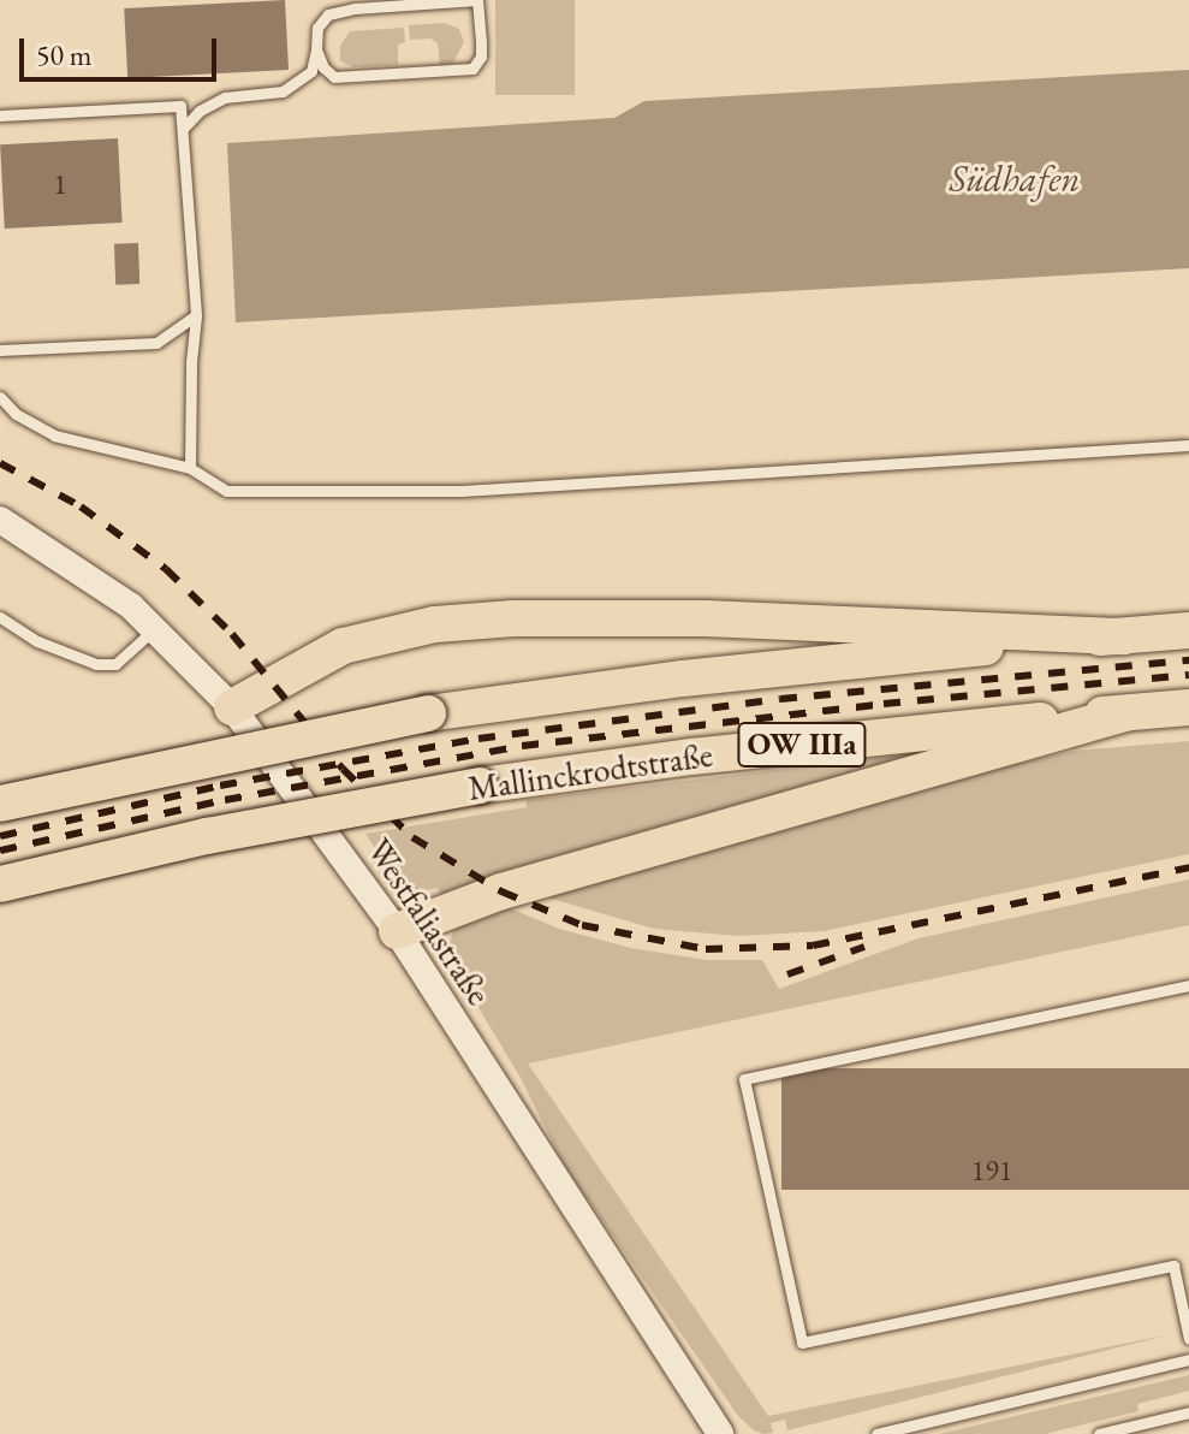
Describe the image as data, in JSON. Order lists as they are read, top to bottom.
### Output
{
  "streets": {
    "highway": ["OW IIIa", "Mallinckrodtstraße"],
    "street": ["Westfaliastraße"]
  },
  "water": ["Südhafen"],
  "house_numbers": ["1", "191"],
  "scale_bar": "50 m"
}
